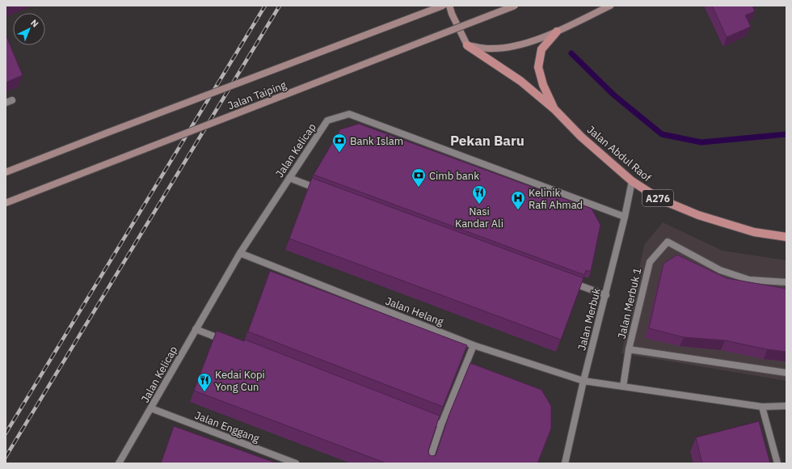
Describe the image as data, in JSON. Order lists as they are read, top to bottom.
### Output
{
  "streets": {
    "main road": ["Jalan Taiping", "Jalan Abdul Raof", "A276"],
    "street": [
      "Jalan Kelicap",
      "Jalan Merbuk 1",
      "Jalan Helang",
      "Jalan Merbuk",
      "Jalan Enggang"
    ]
  },
  "crossings": [
    ["Jalan Kelicap", "Jalan Helang"],
    ["Jalan Kelicap", "Jalan Merbuk"],
    ["Jalan Kelicap", "Jalan Enggang"],
    ["Jalan Abdul Raof", "Jalan Merbuk"],
    ["Jalan Helang", "Jalan Merbuk"]
  ],
  "districts": ["Pekan Baru"],
  "places": {
    "bank": ["Bank Islam", "Cimb bank"],
    "restaurant": ["Nasi Kandar Ali", "Kedai Kopi Yong Cun"],
    "hospital": ["Kelinik Rafi Ahmad"]
  },
  "north": "top right"
}
